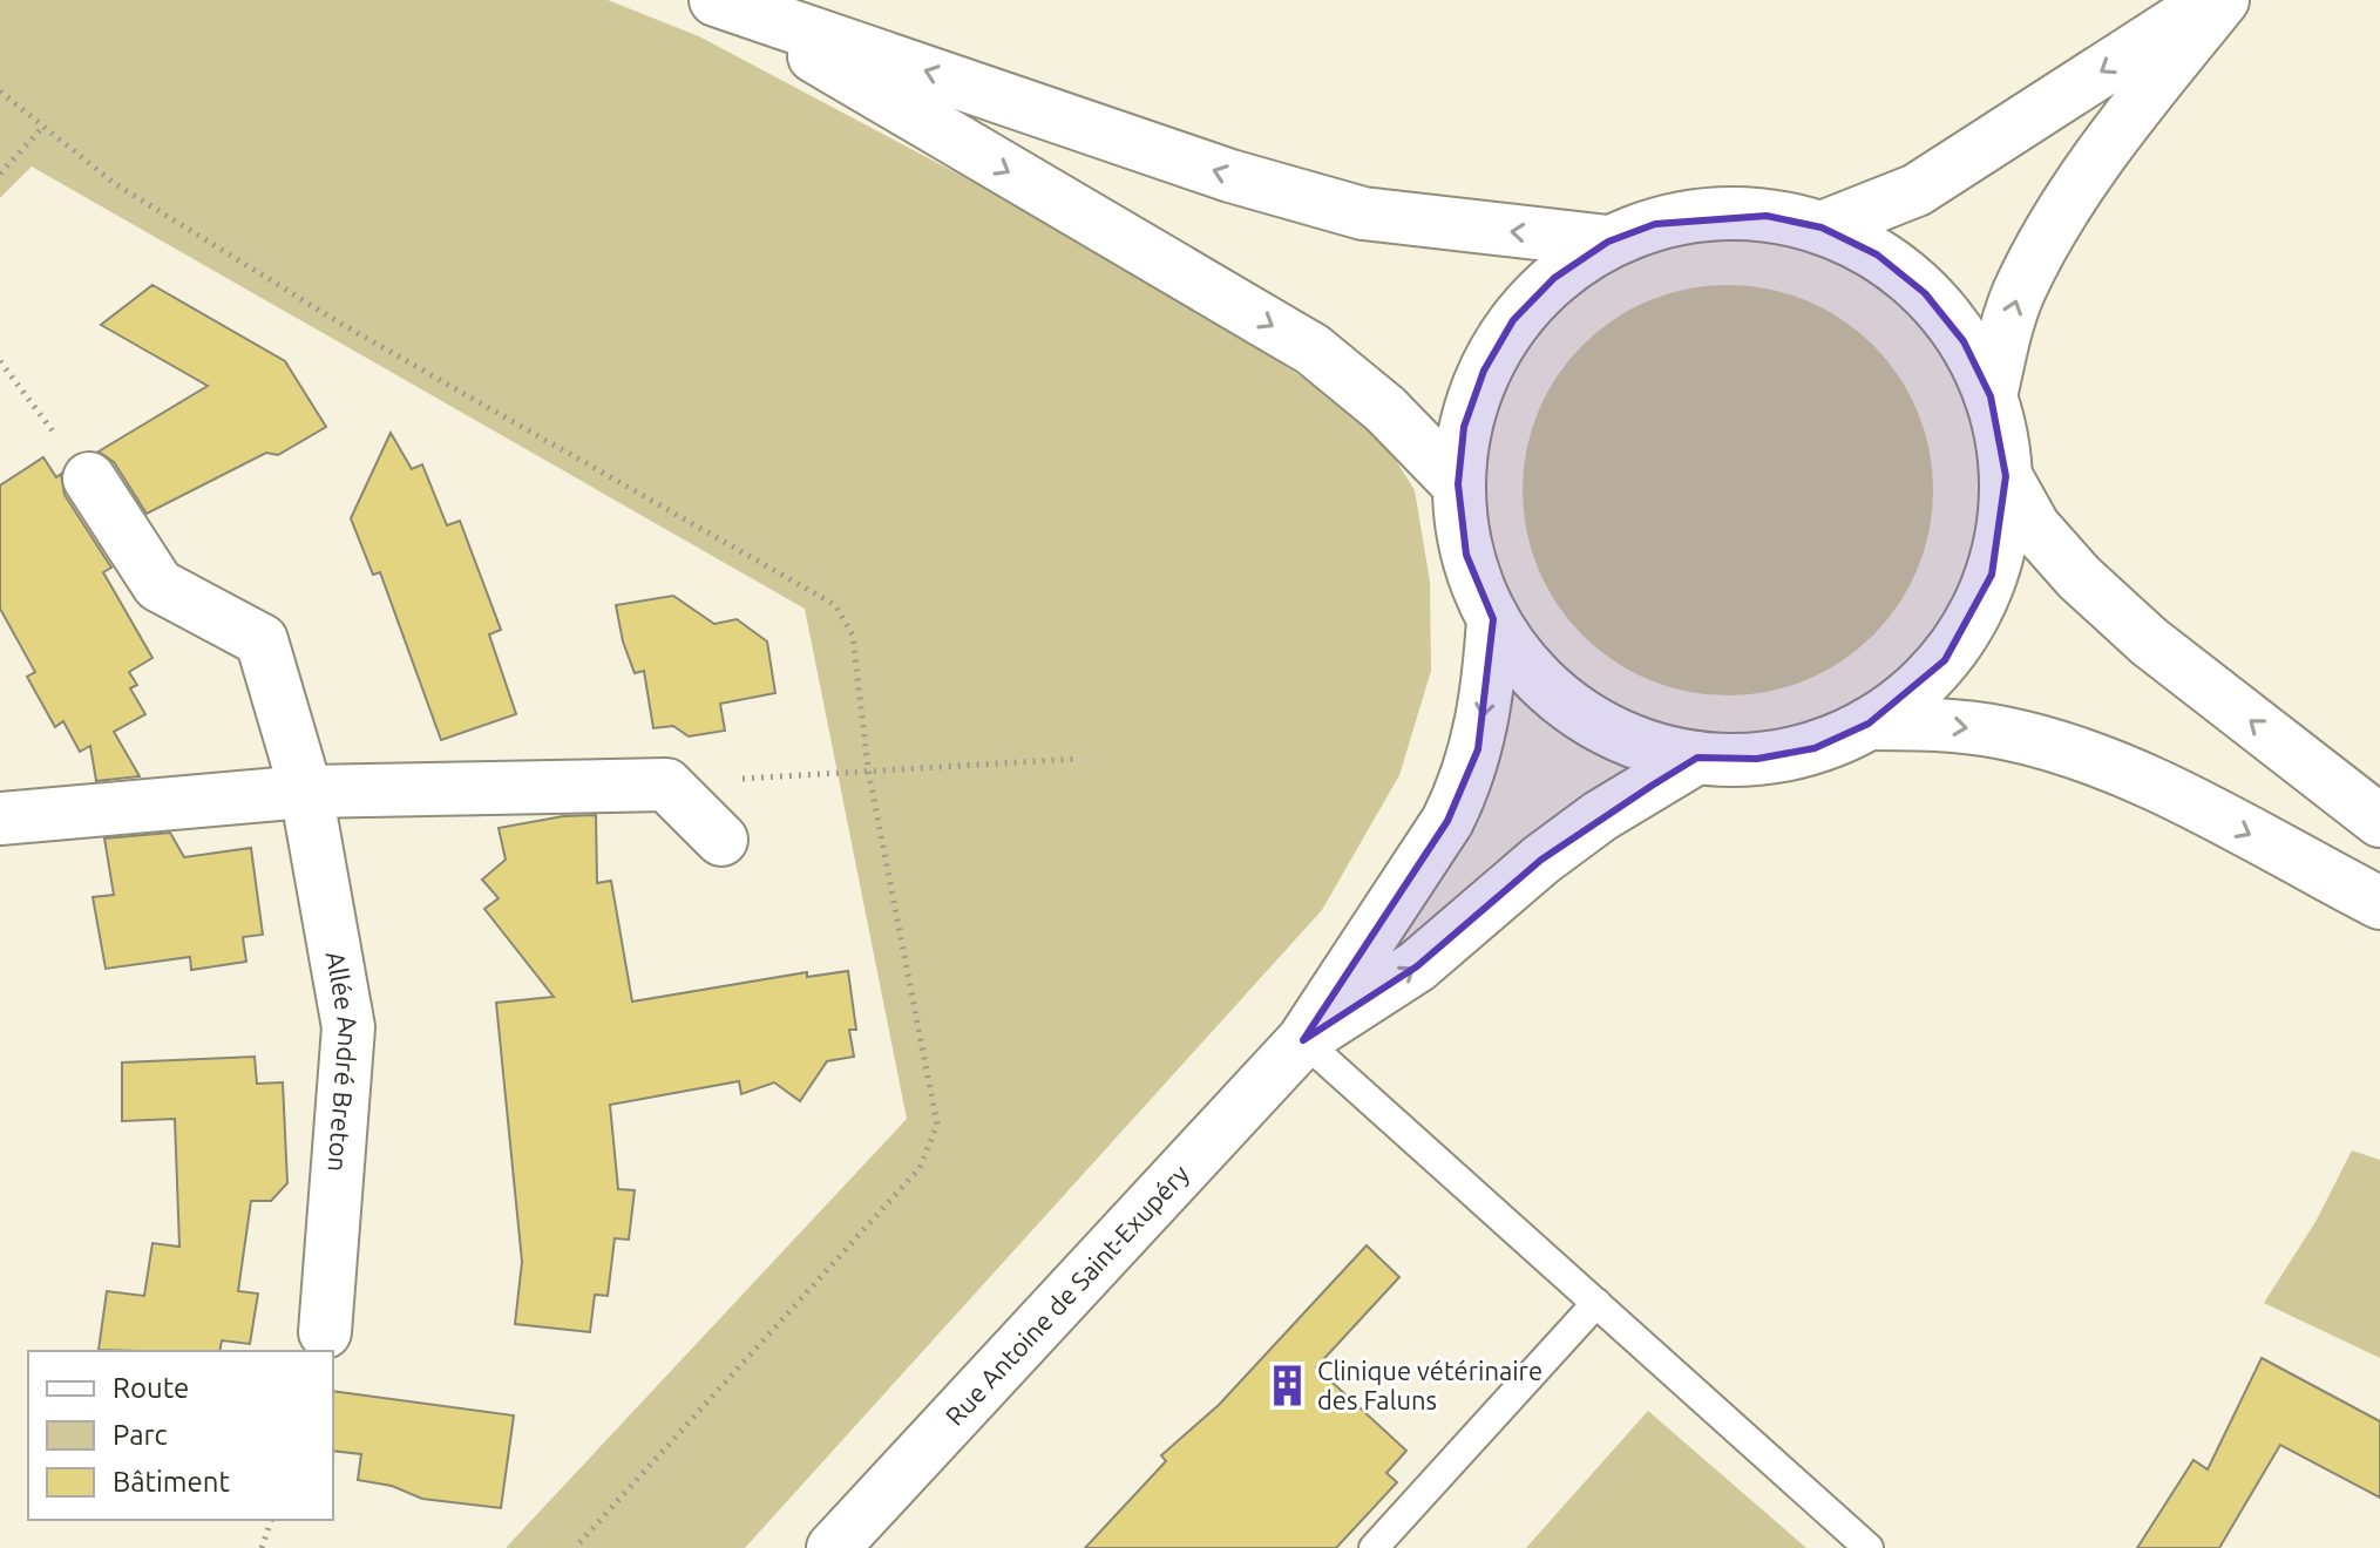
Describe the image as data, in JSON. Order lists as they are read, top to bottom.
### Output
{
  "streets": {
    "main road": ["Allée André Breton", "Rue Antoine de Saint-Exupéry"]
  },
  "places": {
    "building": ["Clinique vétérinaire des Faluns"]
  },
  "legend": ["Route", "Parc", "Bâtiment"]
}
